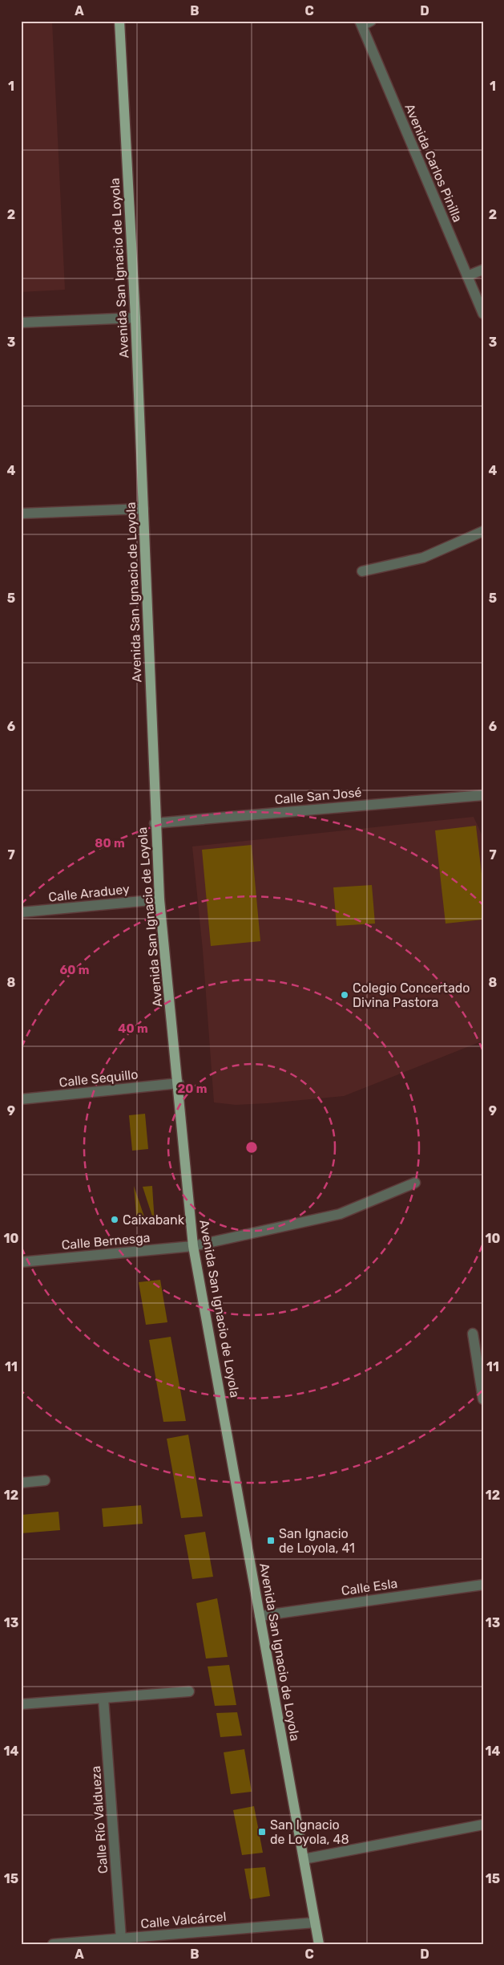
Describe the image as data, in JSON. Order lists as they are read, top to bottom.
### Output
{
  "streets": {
    "main road": ["Avenida San Ignacio de Loyola"],
    "street": [
      "Avenida Carlos Pinilla",
      "Calle San José",
      "Calle Araduey",
      "Calle Sequillo",
      "Calle Bernesga",
      "Calle Esla",
      "Calle Río Valdueza",
      "Calle Valcárcel"
    ]
  },
  "crossings": [
    ["Avenida San Ignacio de Loyola", "Calle San José"],
    ["Avenida San Ignacio de Loyola", "Calle Araduey"],
    ["Avenida San Ignacio de Loyola", "Calle Sequillo"],
    ["Avenida San Ignacio de Loyola", "Calle Bernesga"],
    ["Avenida San Ignacio de Loyola", "Calle Esla"],
    ["Avenida San Ignacio de Loyola", "Calle Valcárcel"],
    ["Calle Río Valdueza", "Calle Valcárcel"]
  ],
  "places": {
    "other": ["Colegio Concertado Divina Pastora", "Caixabank"],
    "transit": ["San Ignacio de Loyola, 41", "San Ignacio de Loyola, 48"]
  },
  "grid": {
    "columns": [
      "A",
      "B",
      "C",
      "D"
    ],
    "rows": [
      "1",
      "2",
      "3",
      "4",
      "5",
      "6",
      "7",
      "8",
      "9",
      "10",
      "11",
      "12",
      "13",
      "14",
      "15"
    ]
  },
  "rings": [
    "80 m",
    "60 m",
    "40 m",
    "20 m"
  ]
}
